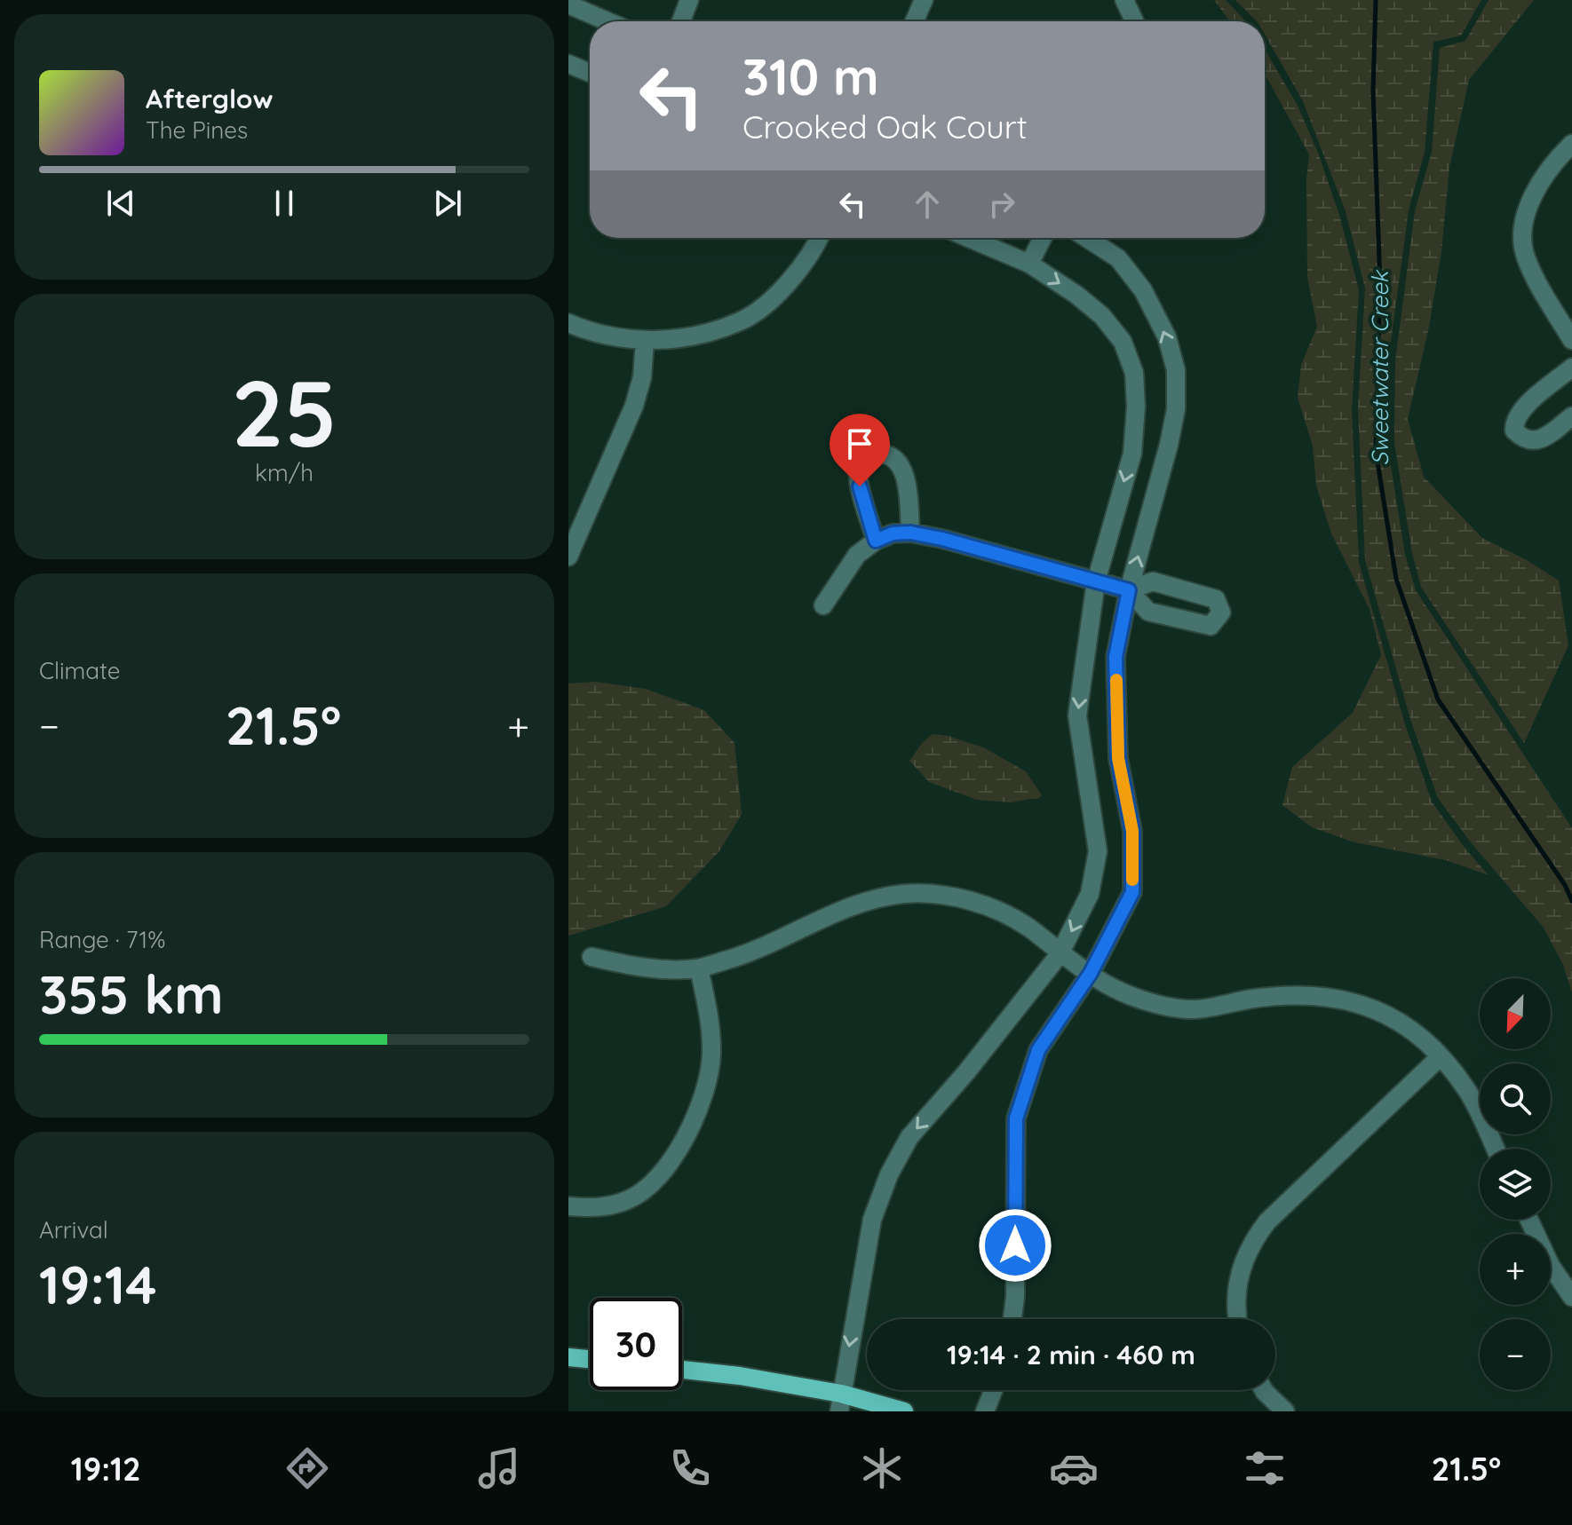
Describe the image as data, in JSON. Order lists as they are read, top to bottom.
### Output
{
  "water": ["Sweetwater Creek"],
  "north": "bottom left",
  "page": {
    "turn": ["310 m", "Crooked Oak Court"],
    "song": ["Afterglow", "The Pines"],
    "tile": [
      ["25", "km/h"],
      "Climate",
      ["Range · 71%", "355 km"],
      ["Arrival", "19:14"]
    ],
    "heat": ["−", "21.5°", "+"],
    "map_buttons": ["+", "−"],
    "limit": "30",
    "trip": "19:14 · 2 min · 460 m",
    "tabs": ["19:12", "21.5°"]
  }
}
